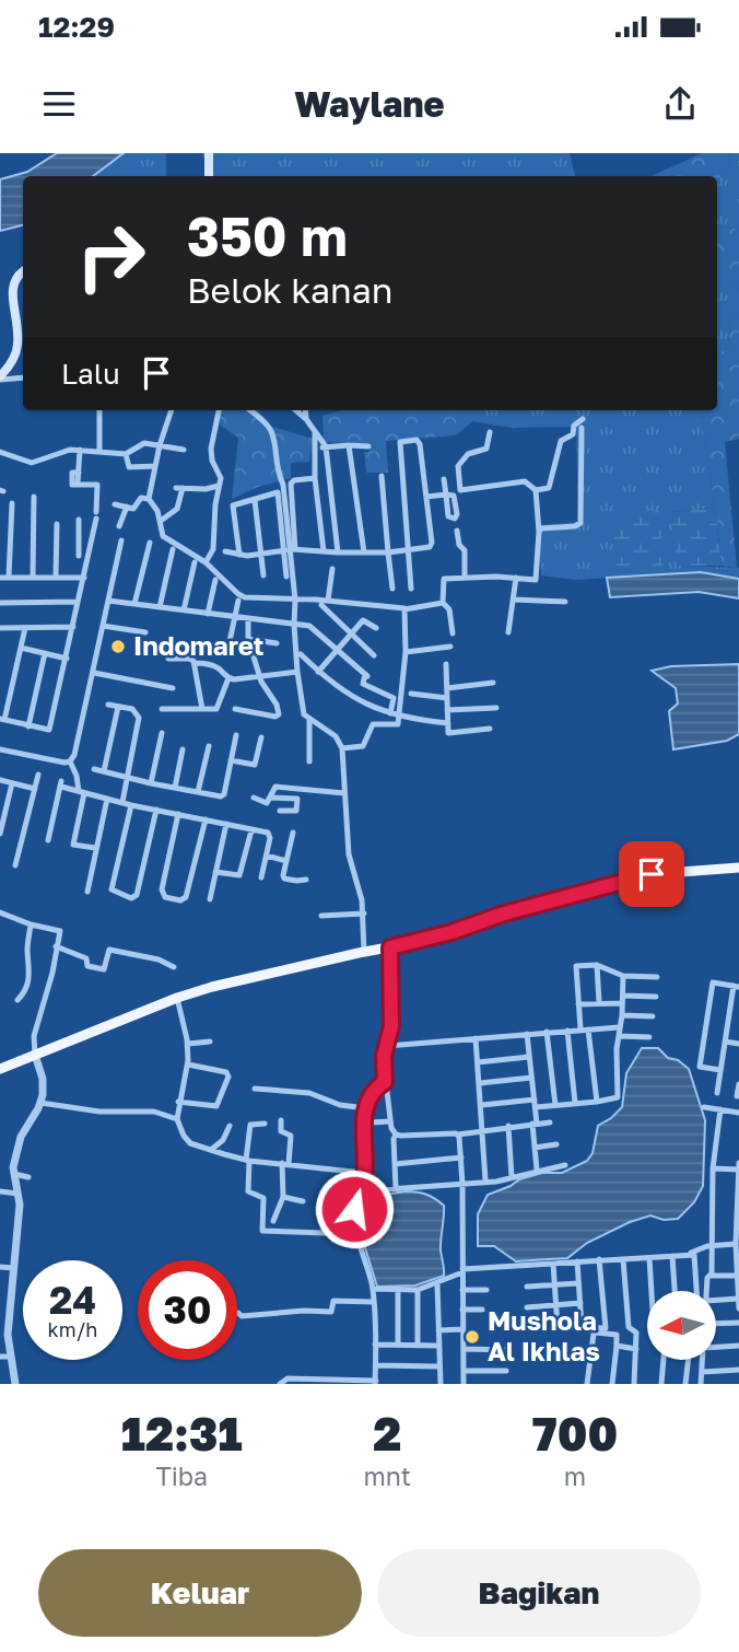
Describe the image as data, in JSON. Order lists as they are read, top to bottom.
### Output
{
  "places": ["Indomaret", "Mushola Al Ikhlas"],
  "north": "left",
  "page": {
    "status": "12:29",
    "header": "Waylane",
    "turn": ["350 m", "Belok kanan"],
    "then": "Lalu",
    "speed": "24 km/h",
    "limit": "30",
    "eta": [
      "12:31",
      "Tiba",
      "2",
      "mnt",
      "700",
      "m"
    ],
    "buttons": ["Keluar", "Bagikan"]
  }
}
